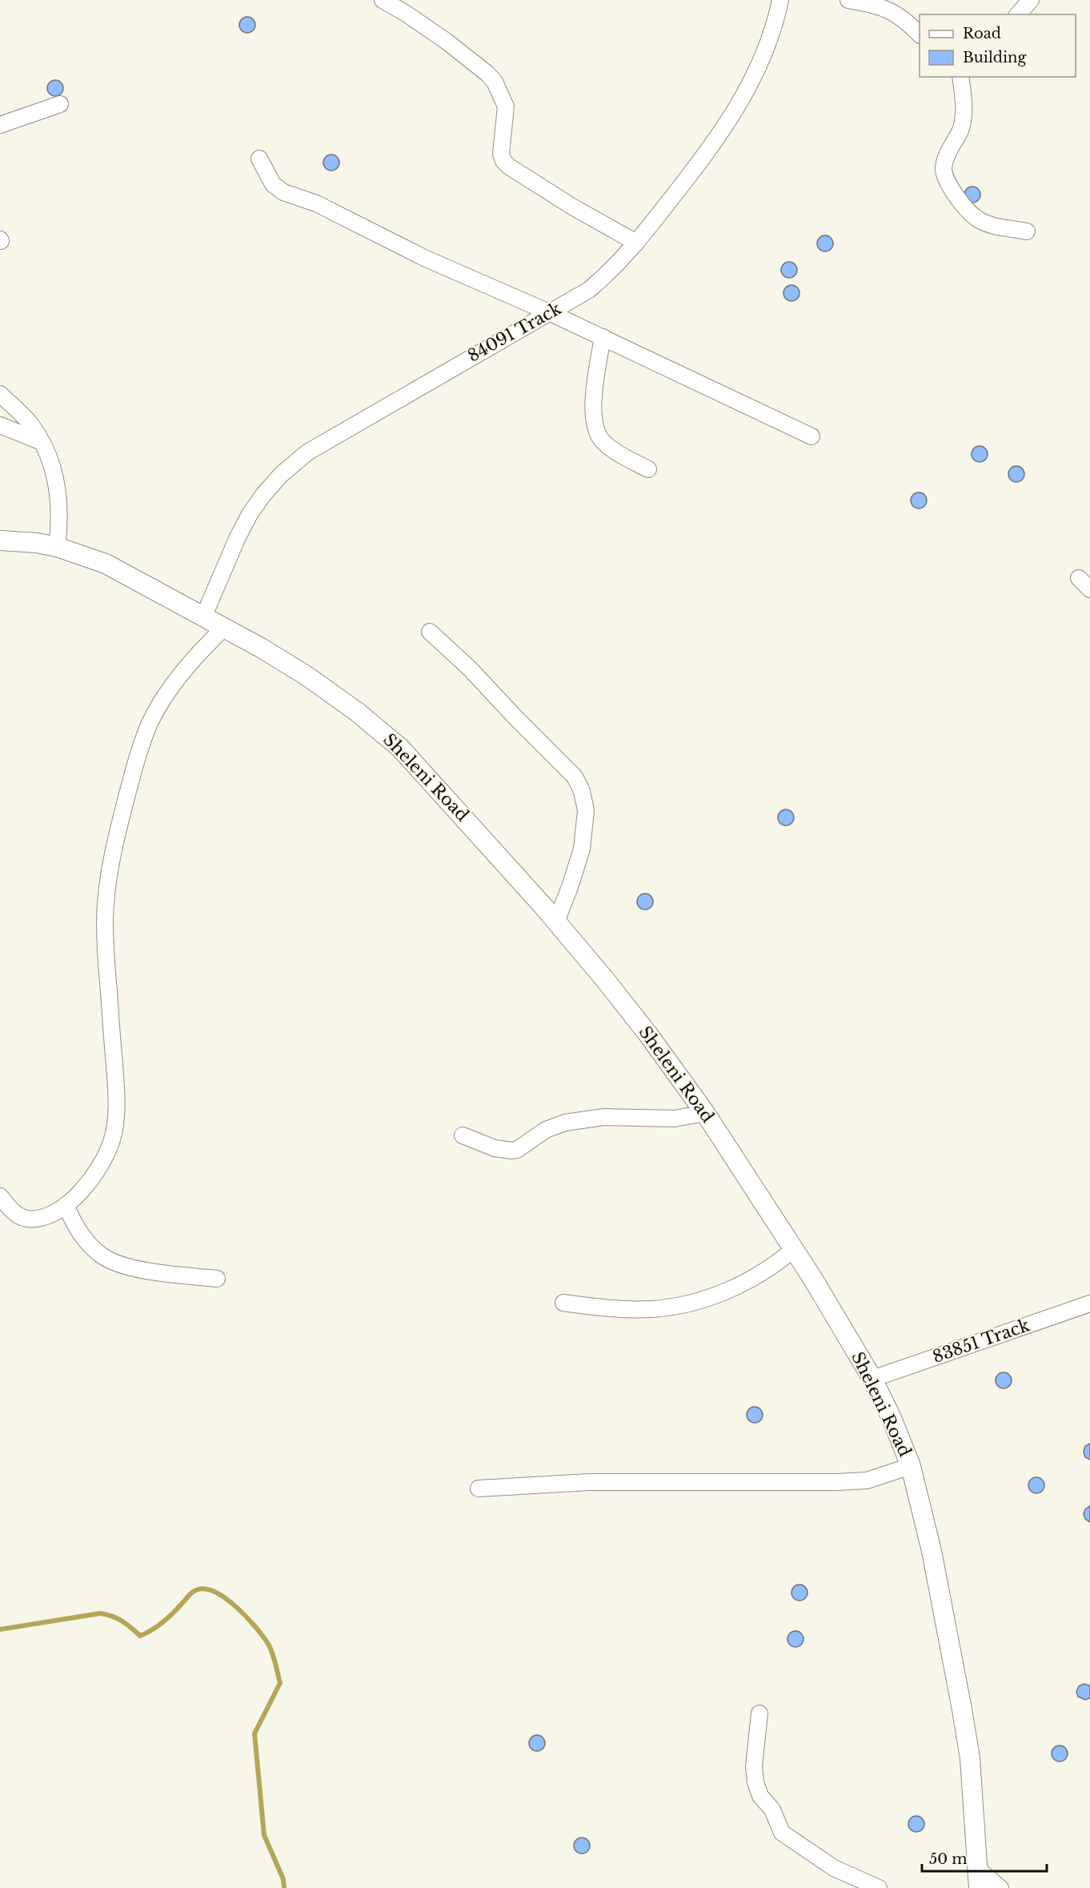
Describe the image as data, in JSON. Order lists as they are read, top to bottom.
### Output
{
  "streets": {
    "street": ["84091 Track", "Sheleni Road", "83851 Track"]
  },
  "crossings": [
    ["84091 Track", "Sheleni Road"],
    ["Sheleni Road", "83851 Track"]
  ],
  "legend": ["Road", "Building"],
  "scale_bar": "50 m"
}
